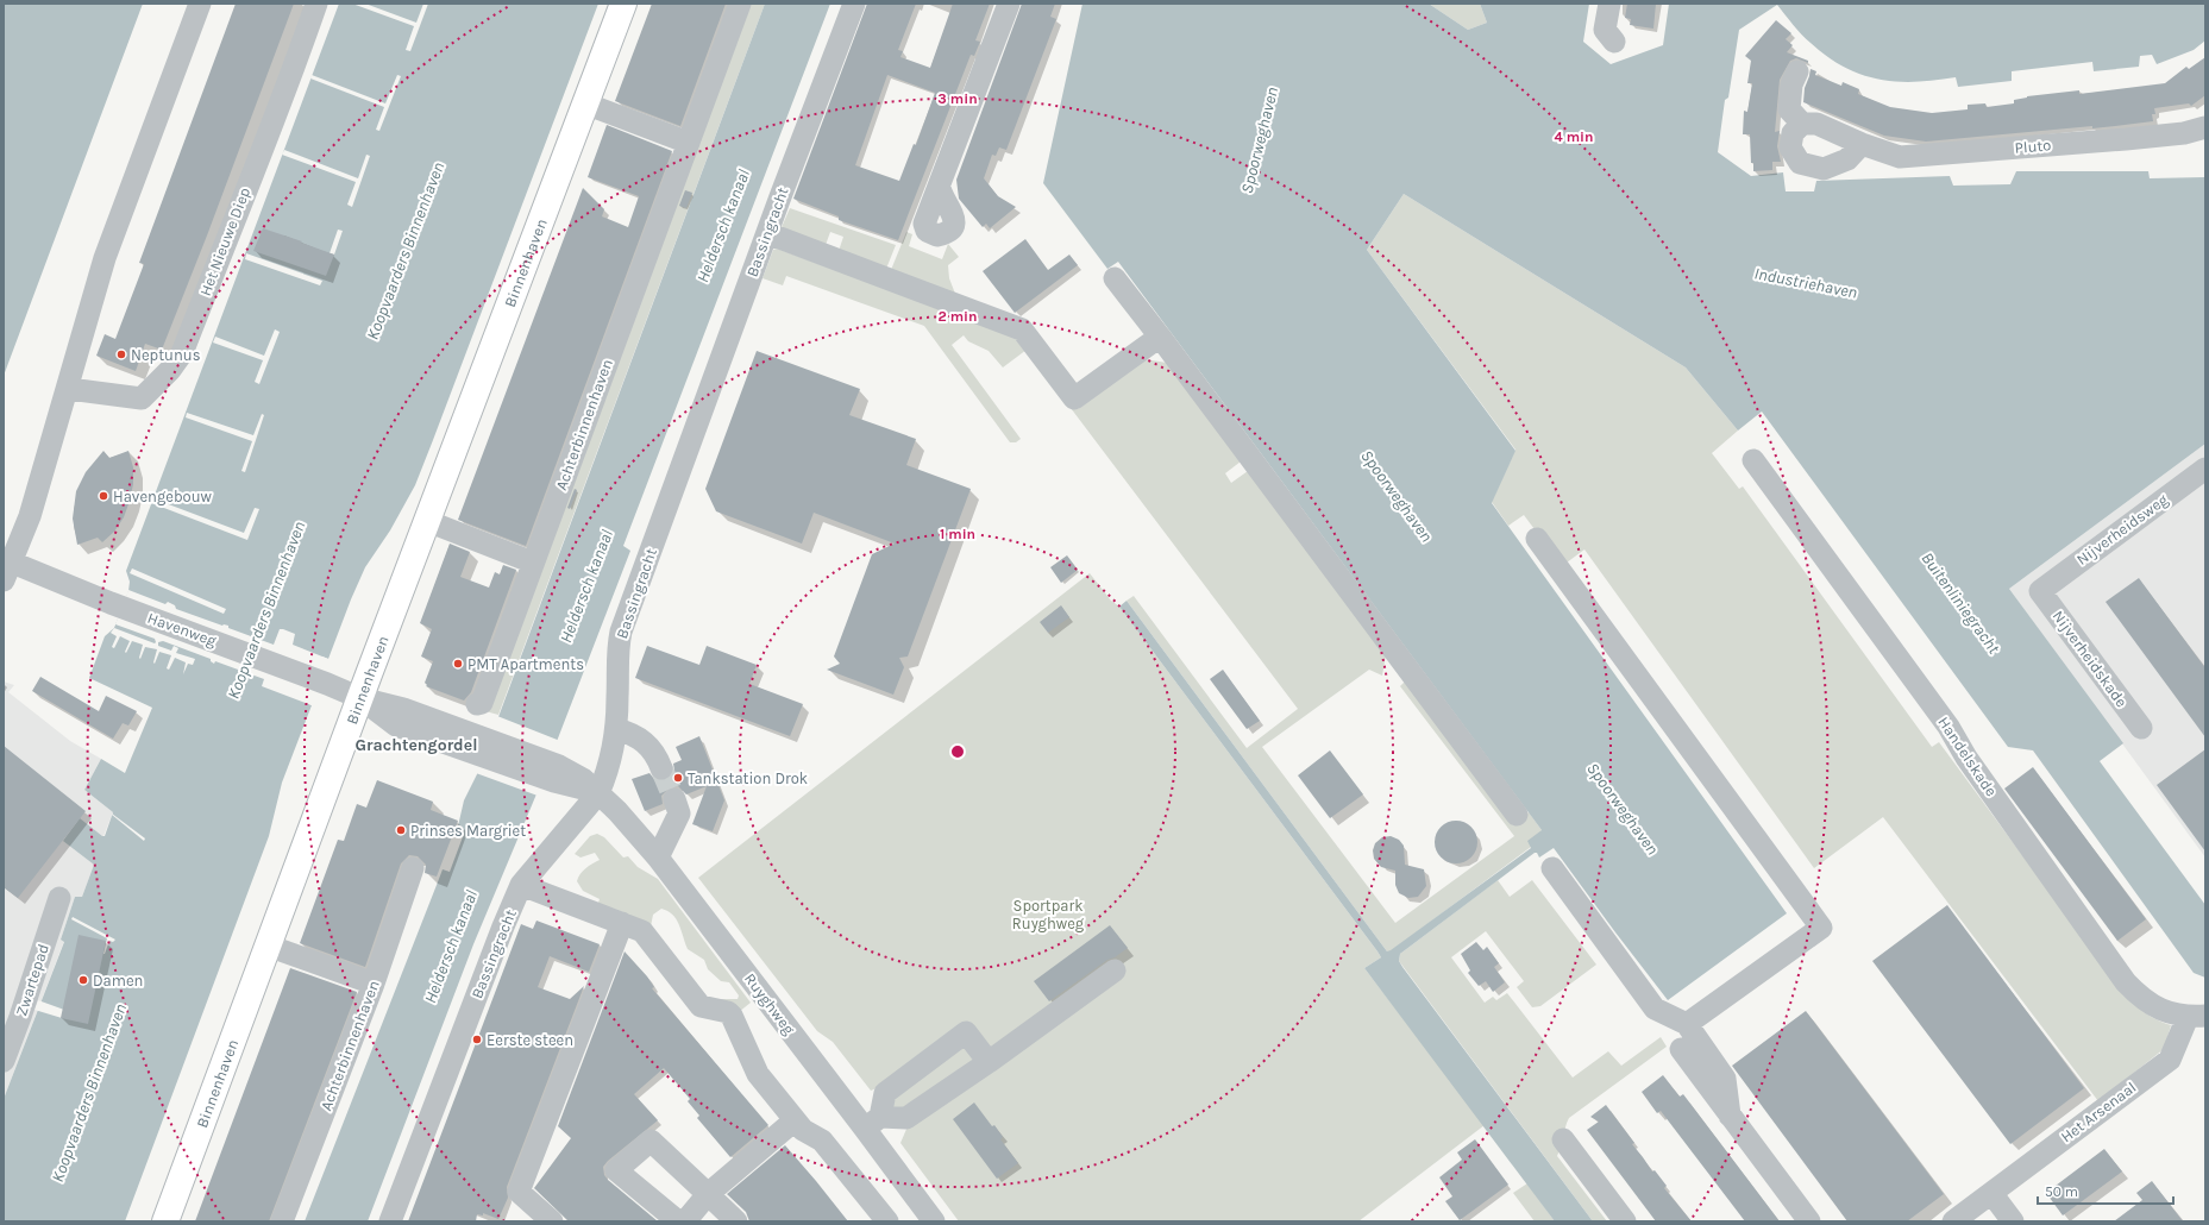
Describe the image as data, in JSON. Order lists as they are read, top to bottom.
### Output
{
  "streets": {
    "main road": ["Binnenhaven"],
    "street": [
      "Pluto",
      "Bassingracht",
      "Het Nieuwe Diep",
      "Achterbinnenhaven",
      "Nijverheidsweg",
      "Havenweg",
      "Nijverheidskade",
      "Handelskade",
      "Zwartepad",
      "Ruyghweg",
      "Het Arsenaal"
    ]
  },
  "crossings": [
    ["Bassingracht", "Ruyghweg"],
    ["Binnenhaven", "Havenweg"],
    ["Nijverheidsweg", "Nijverheidskade"],
    ["Havenweg", "Ruyghweg"],
    ["Handelskade", "Het Arsenaal"]
  ],
  "districts": ["Grachtengordel"],
  "water": [
    "Spoorweghaven",
    "Heldersch kanaal",
    "Koopvaarders Binnenhaven",
    "Industriehaven",
    "Buitenliniegracht"
  ],
  "parks": ["Sportpark Ruyghweg"],
  "places": [
    "Neptunus",
    "Havengebouw",
    "PMT Apartments",
    "Tankstation Drok",
    "Prinses Margriet",
    "Damen",
    "Eerste steen"
  ],
  "scale_bar": "50 m",
  "rings": [
    "3 min",
    "4 min",
    "2 min",
    "1 min"
  ]
}
